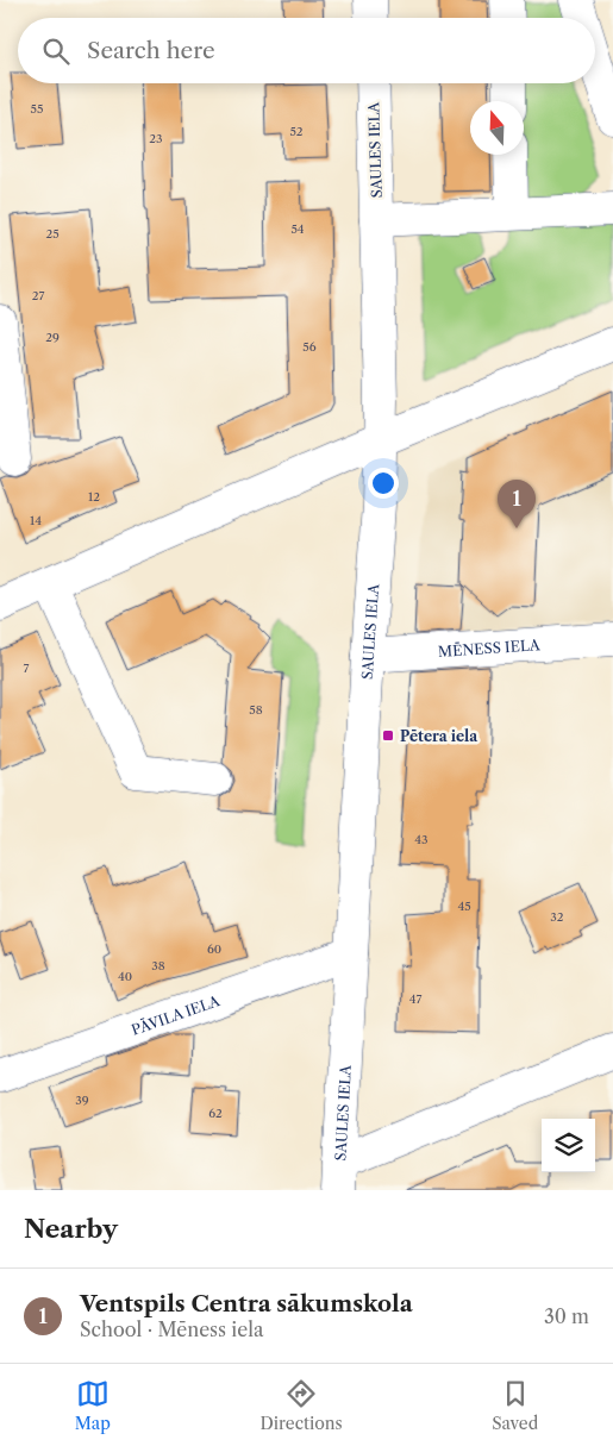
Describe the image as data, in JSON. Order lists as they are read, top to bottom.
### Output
{
  "streets": {
    "street": ["SAULES IELA", "MĒNESS IELA", "PĀVILA IELA"]
  },
  "crossings": [
    ["SAULES IELA", "MĒNESS IELA"],
    ["SAULES IELA", "PĀVILA IELA"]
  ],
  "places": {
    "transit": ["Pētera iela"]
  },
  "house_numbers": [
    "55",
    "52",
    "23",
    "54",
    "25",
    "27",
    "29",
    "56",
    "12",
    "14",
    "7",
    "58",
    "43",
    "45",
    "32",
    "60",
    "38",
    "40",
    "47",
    "39",
    "62"
  ],
  "north": "top",
  "page": {
    "search": "Search here",
    "pins": "1",
    "heading": "Nearby",
    "list": [
      {
        "mark": "1",
        "name": "Ventspils Centra sākumskola",
        "note": "School · Mēness iela",
        "value": "30 m"
      }
    ],
    "nav": ["Map", "Directions", "Saved"]
  }
}
